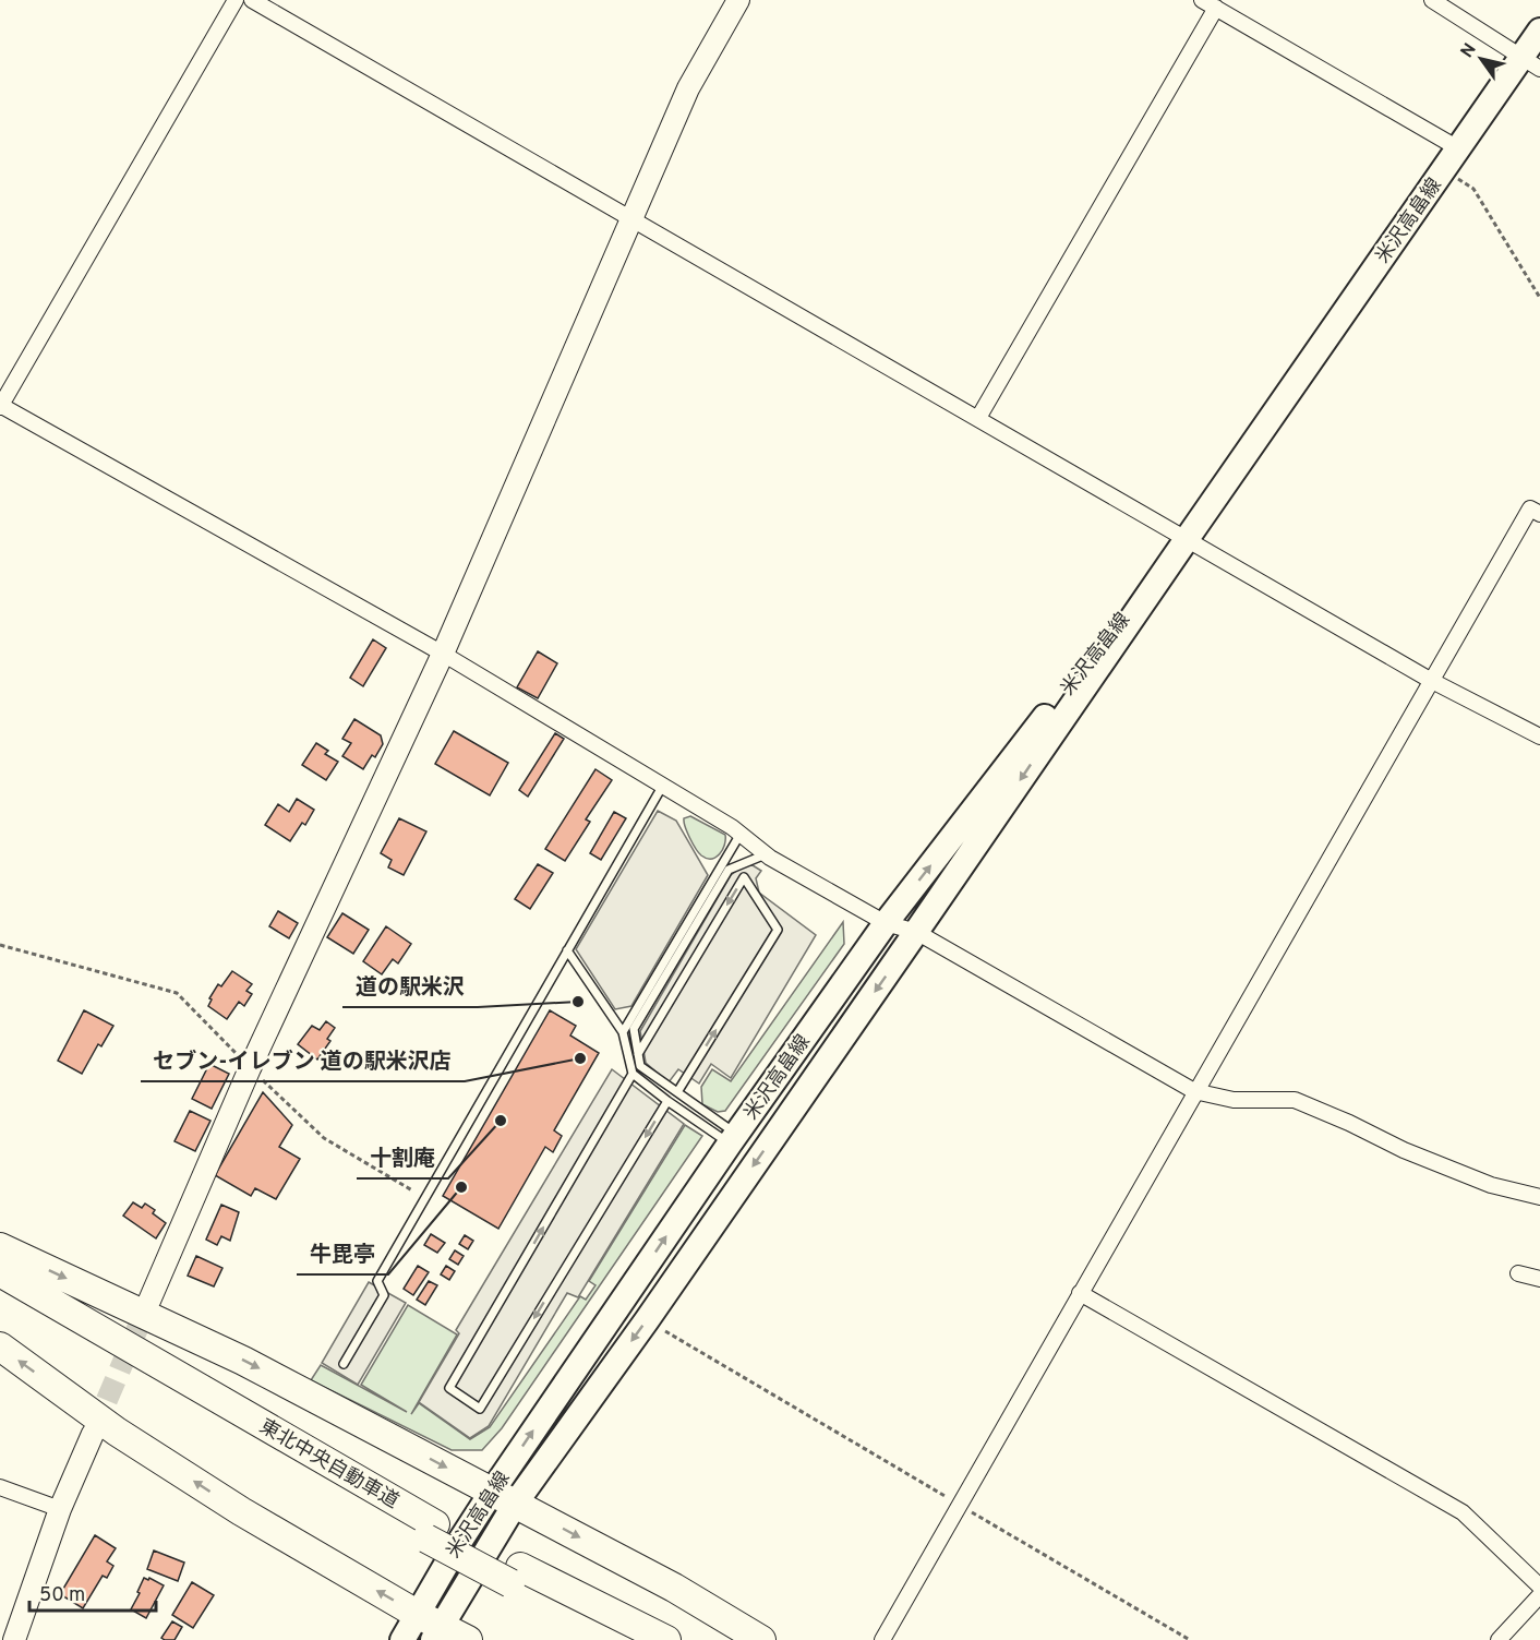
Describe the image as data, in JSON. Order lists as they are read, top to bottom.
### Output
{
  "streets": {
    "highway": ["東北中央自動車道"],
    "main road": ["米沢高畠線"]
  },
  "places": [
    "道の駅米沢",
    "セブン-イレブン 道の駅米沢店",
    "十割庵",
    "牛毘亭"
  ],
  "scale_bar": "50 m",
  "north": "top left"
}
